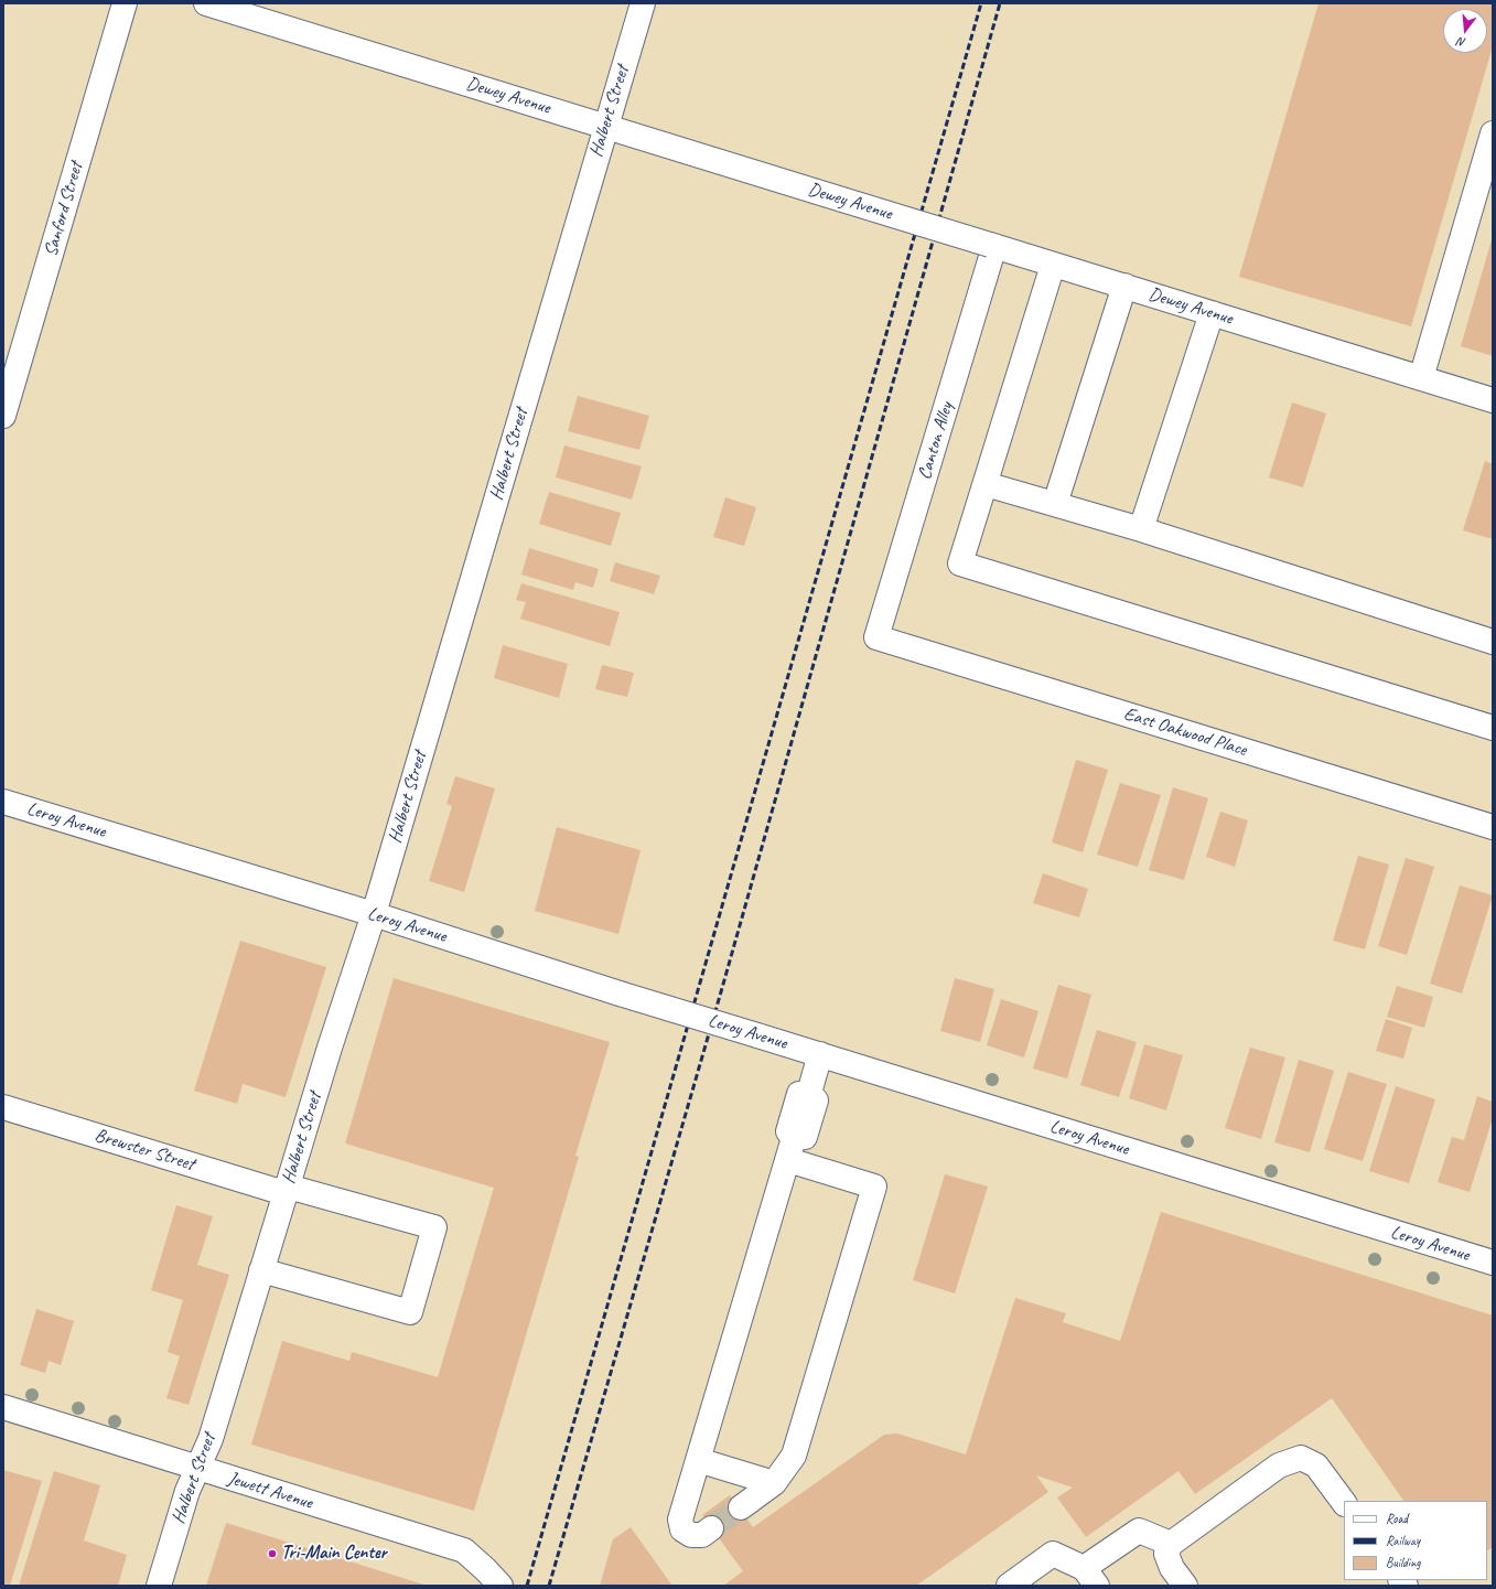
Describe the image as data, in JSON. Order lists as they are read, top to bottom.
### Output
{
  "streets": {
    "street": [
      "Dewey Avenue",
      "Halbert Street",
      "Sanford Street",
      "Canton Alley",
      "East Oakwood Place",
      "Leroy Avenue",
      "Brewster Street",
      "Jewett Avenue"
    ]
  },
  "crossings": [
    ["Dewey Avenue", "Halbert Street"],
    ["Dewey Avenue", "Canton Alley"],
    ["Halbert Street", "Leroy Avenue"],
    ["Halbert Street", "Brewster Street"],
    ["Halbert Street", "Jewett Avenue"],
    ["Canton Alley", "East Oakwood Place"]
  ],
  "places": ["Tri-Main Center"],
  "legend": ["Road", "Railway", "Building"],
  "north": "bottom"
}
